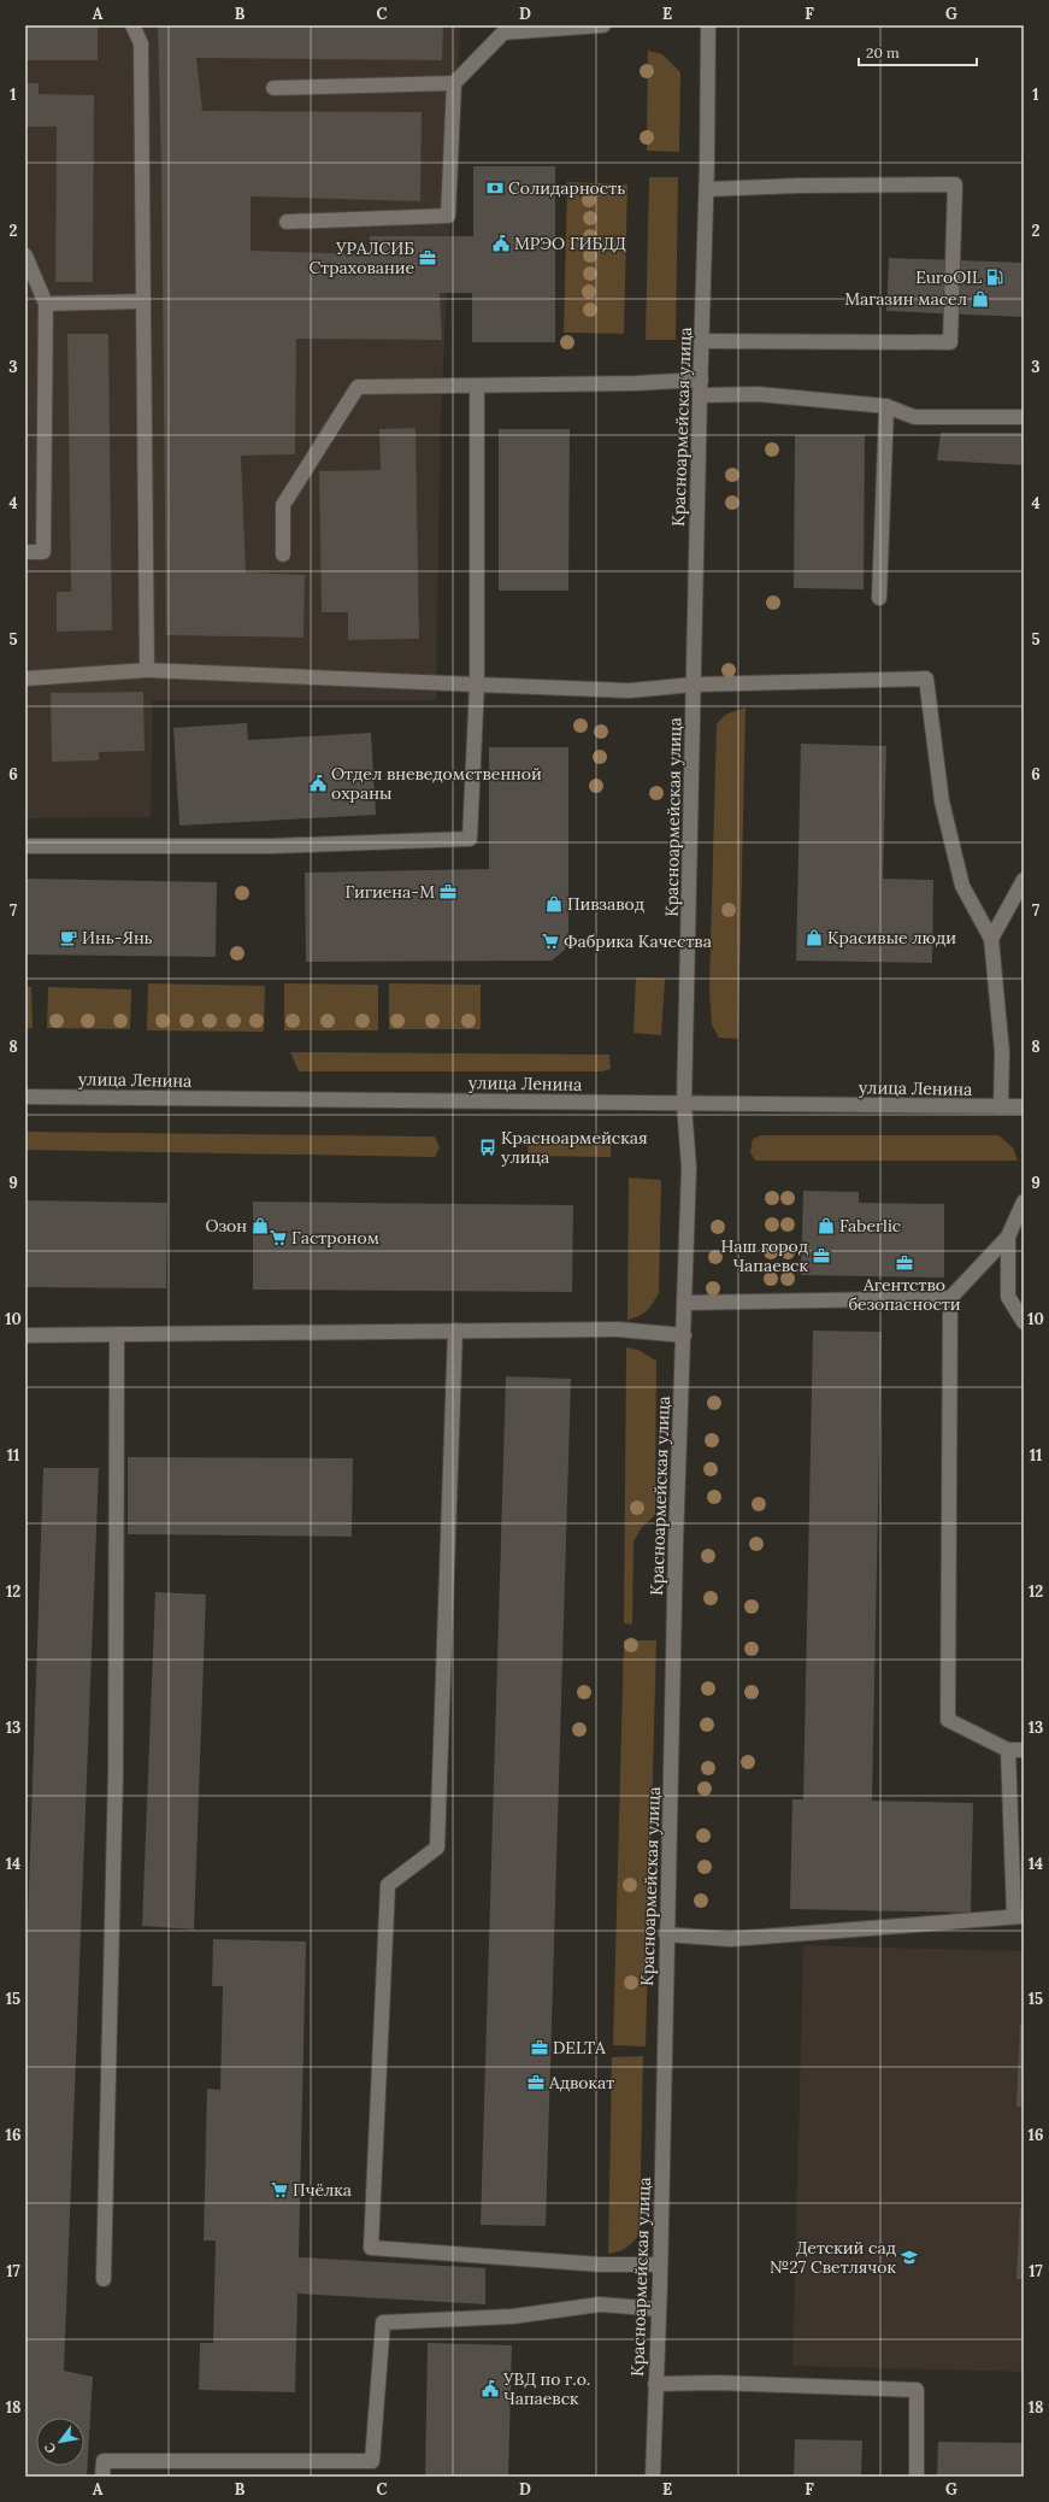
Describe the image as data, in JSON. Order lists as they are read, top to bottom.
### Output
{
  "streets": {
    "street": ["Красноармейская улица", "улица Ленина"]
  },
  "crossings": [
    ["Красноармейская улица", "улица Ленина"]
  ],
  "places": {
    "bank": ["Солидарность"],
    "public building": ["МРЭО ГИБДД", "Отдел вневедомственной охраны", "УВД по г.о. Чапаевск"],
    "office": [
      "УРАЛСИБ Страхование",
      "Гигиена-М",
      "Наш город Чапаевск",
      "Агентство безопасности",
      "DELTA",
      "Адвокат"
    ],
    "fuel station": ["EuroOIL"],
    "shop": [
      "Магазин масел",
      "Пивзавод",
      "Красивые люди",
      "Озон",
      "Faberlic"
    ],
    "cafe": ["Инь-Янь"],
    "supermarket": ["Фабрика Качества", "Гастроном", "Пчёлка"],
    "bus stop": ["Красноармейская улица"],
    "school or university": ["Детский сад №27 Светлячок"]
  },
  "scale_bar": "20 m",
  "north": "bottom left",
  "grid": {
    "columns": [
      "A",
      "B",
      "C",
      "D",
      "E",
      "F",
      "G"
    ],
    "rows": [
      "1",
      "2",
      "3",
      "4",
      "5",
      "6",
      "7",
      "8",
      "9",
      "10",
      "11",
      "12",
      "13",
      "14",
      "15",
      "16",
      "17",
      "18"
    ]
  }
}
